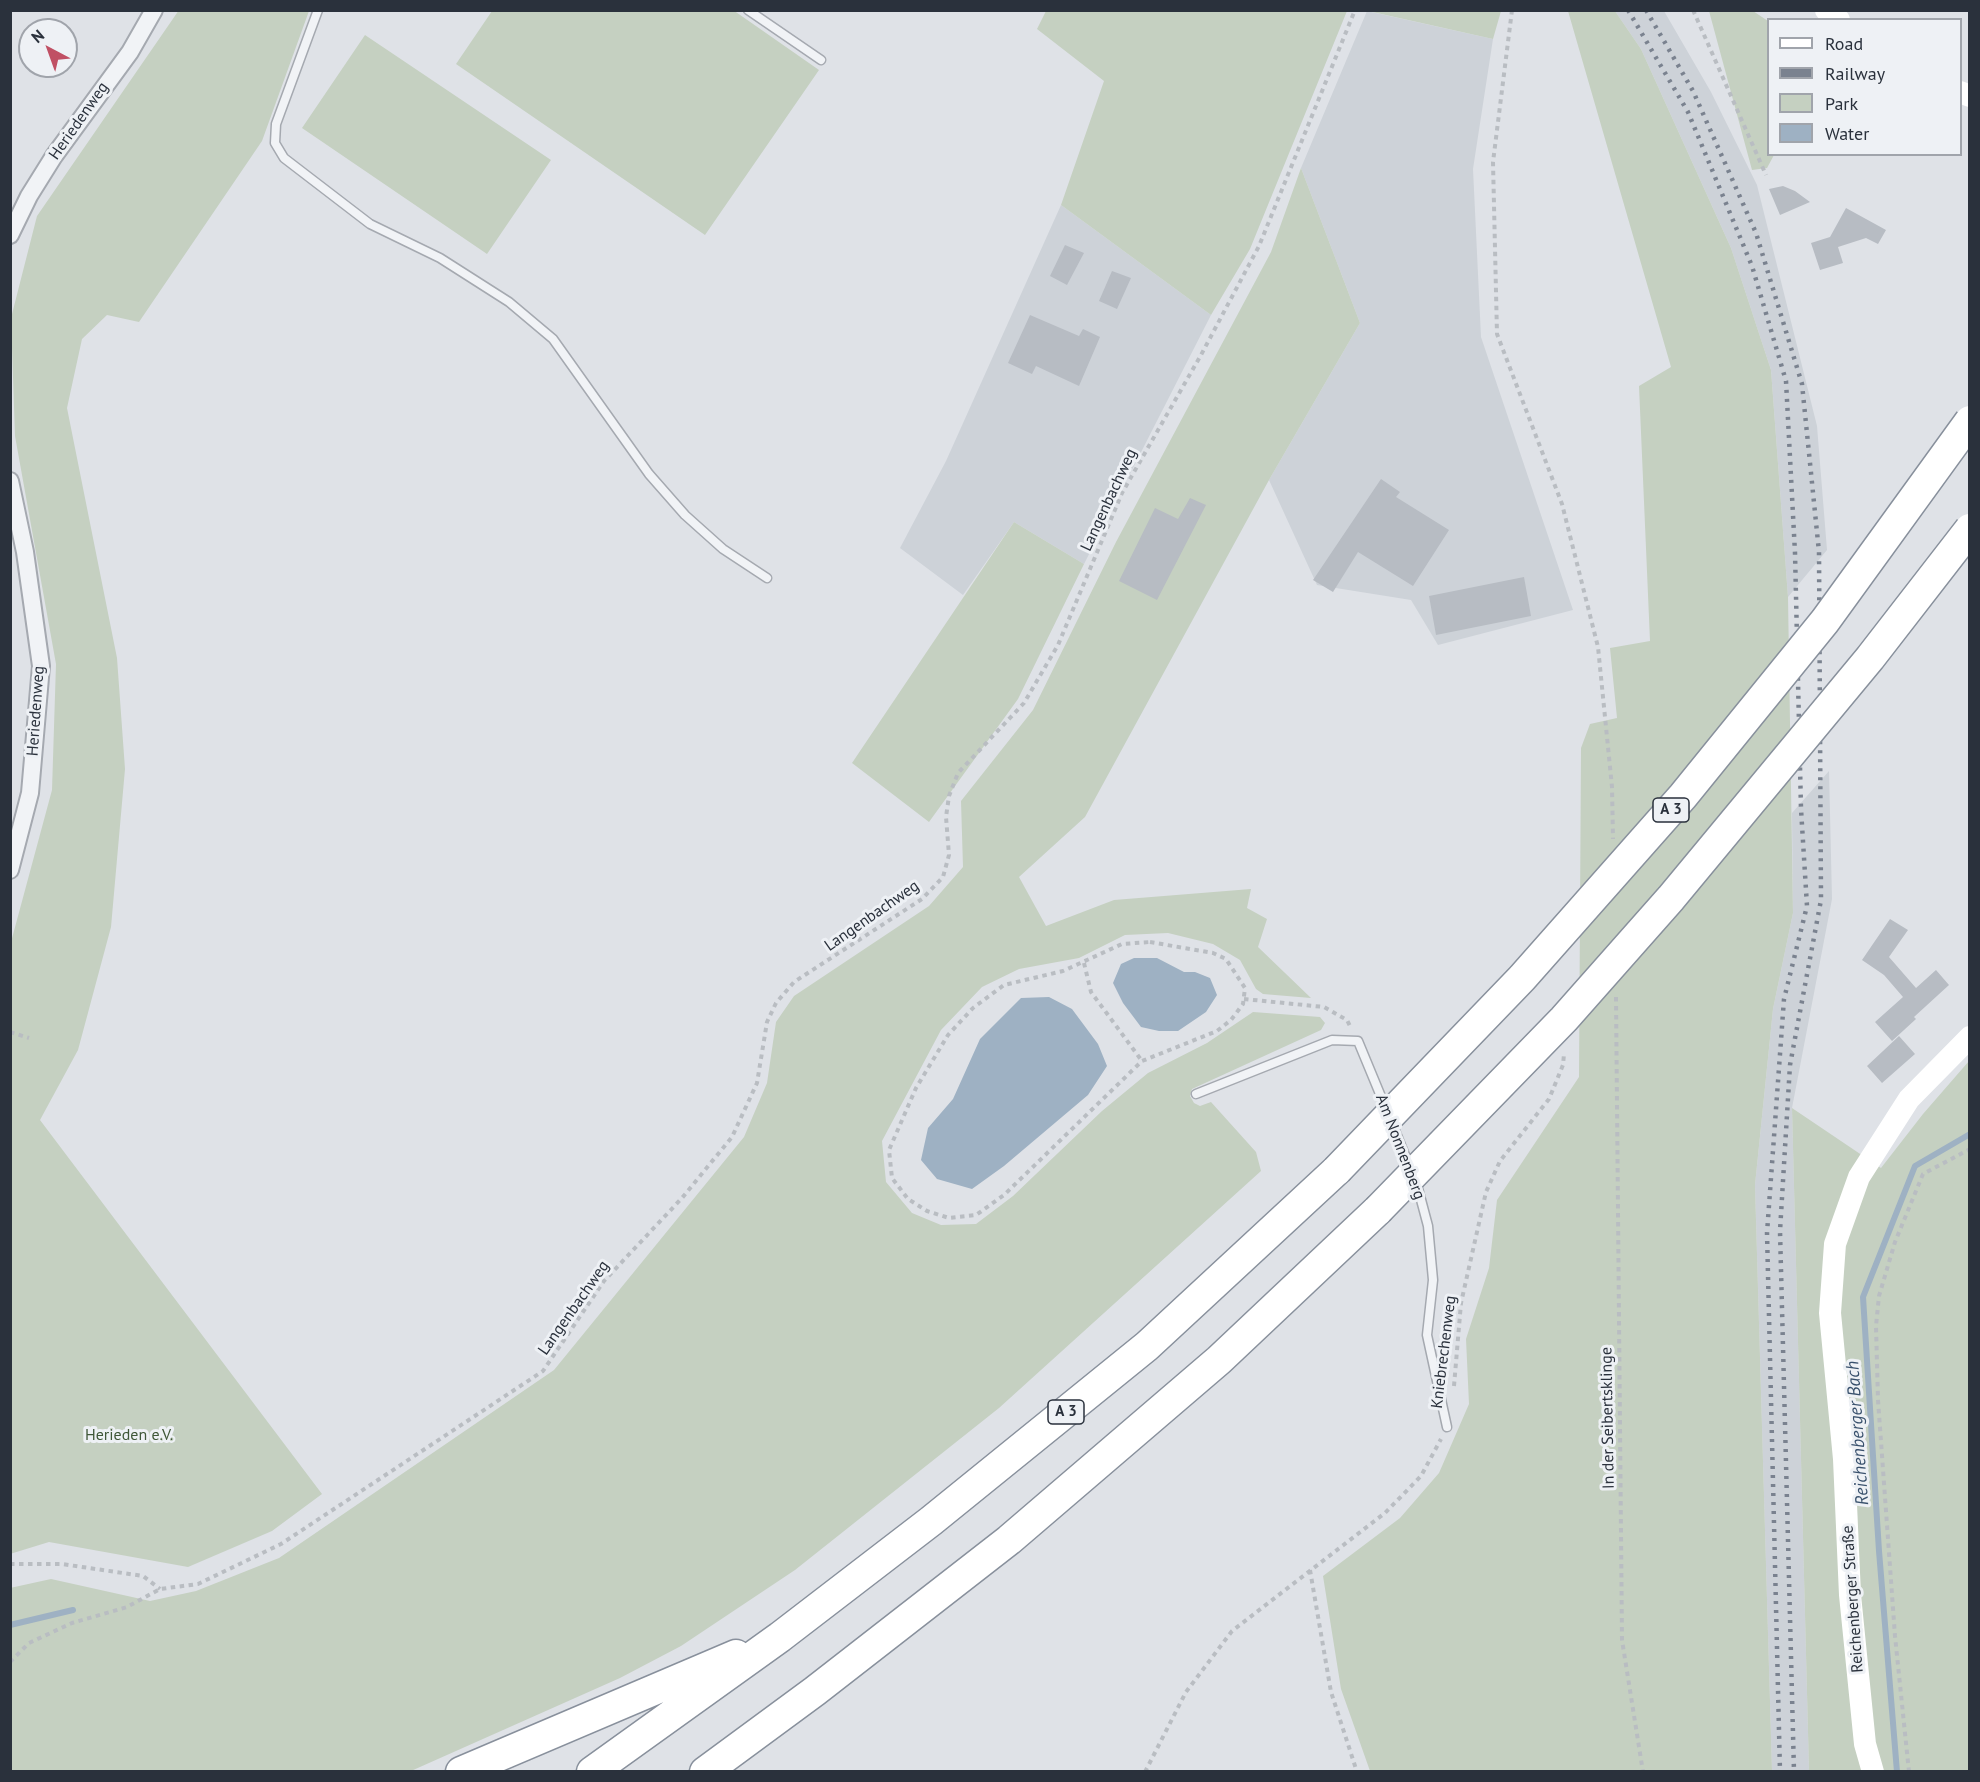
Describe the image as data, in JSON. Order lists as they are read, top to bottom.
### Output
{
  "streets": {
    "highway": ["A 3"],
    "main road": ["Reichenberger Straße"],
    "street": ["Heriedenweg"],
    "lane": ["Am Nonnenberg"],
    "path": ["Langenbachweg", "Kniebrechenweg", "In der Seibertsklinge"]
  },
  "crossings": [
    ["Am Nonnenberg", "Kniebrechenweg"]
  ],
  "water": ["Reichenberger Bach"],
  "parks": ["Herieden e.V."],
  "legend": [
    "Road",
    "Railway",
    "Park",
    "Water"
  ],
  "north": "top left"
}
